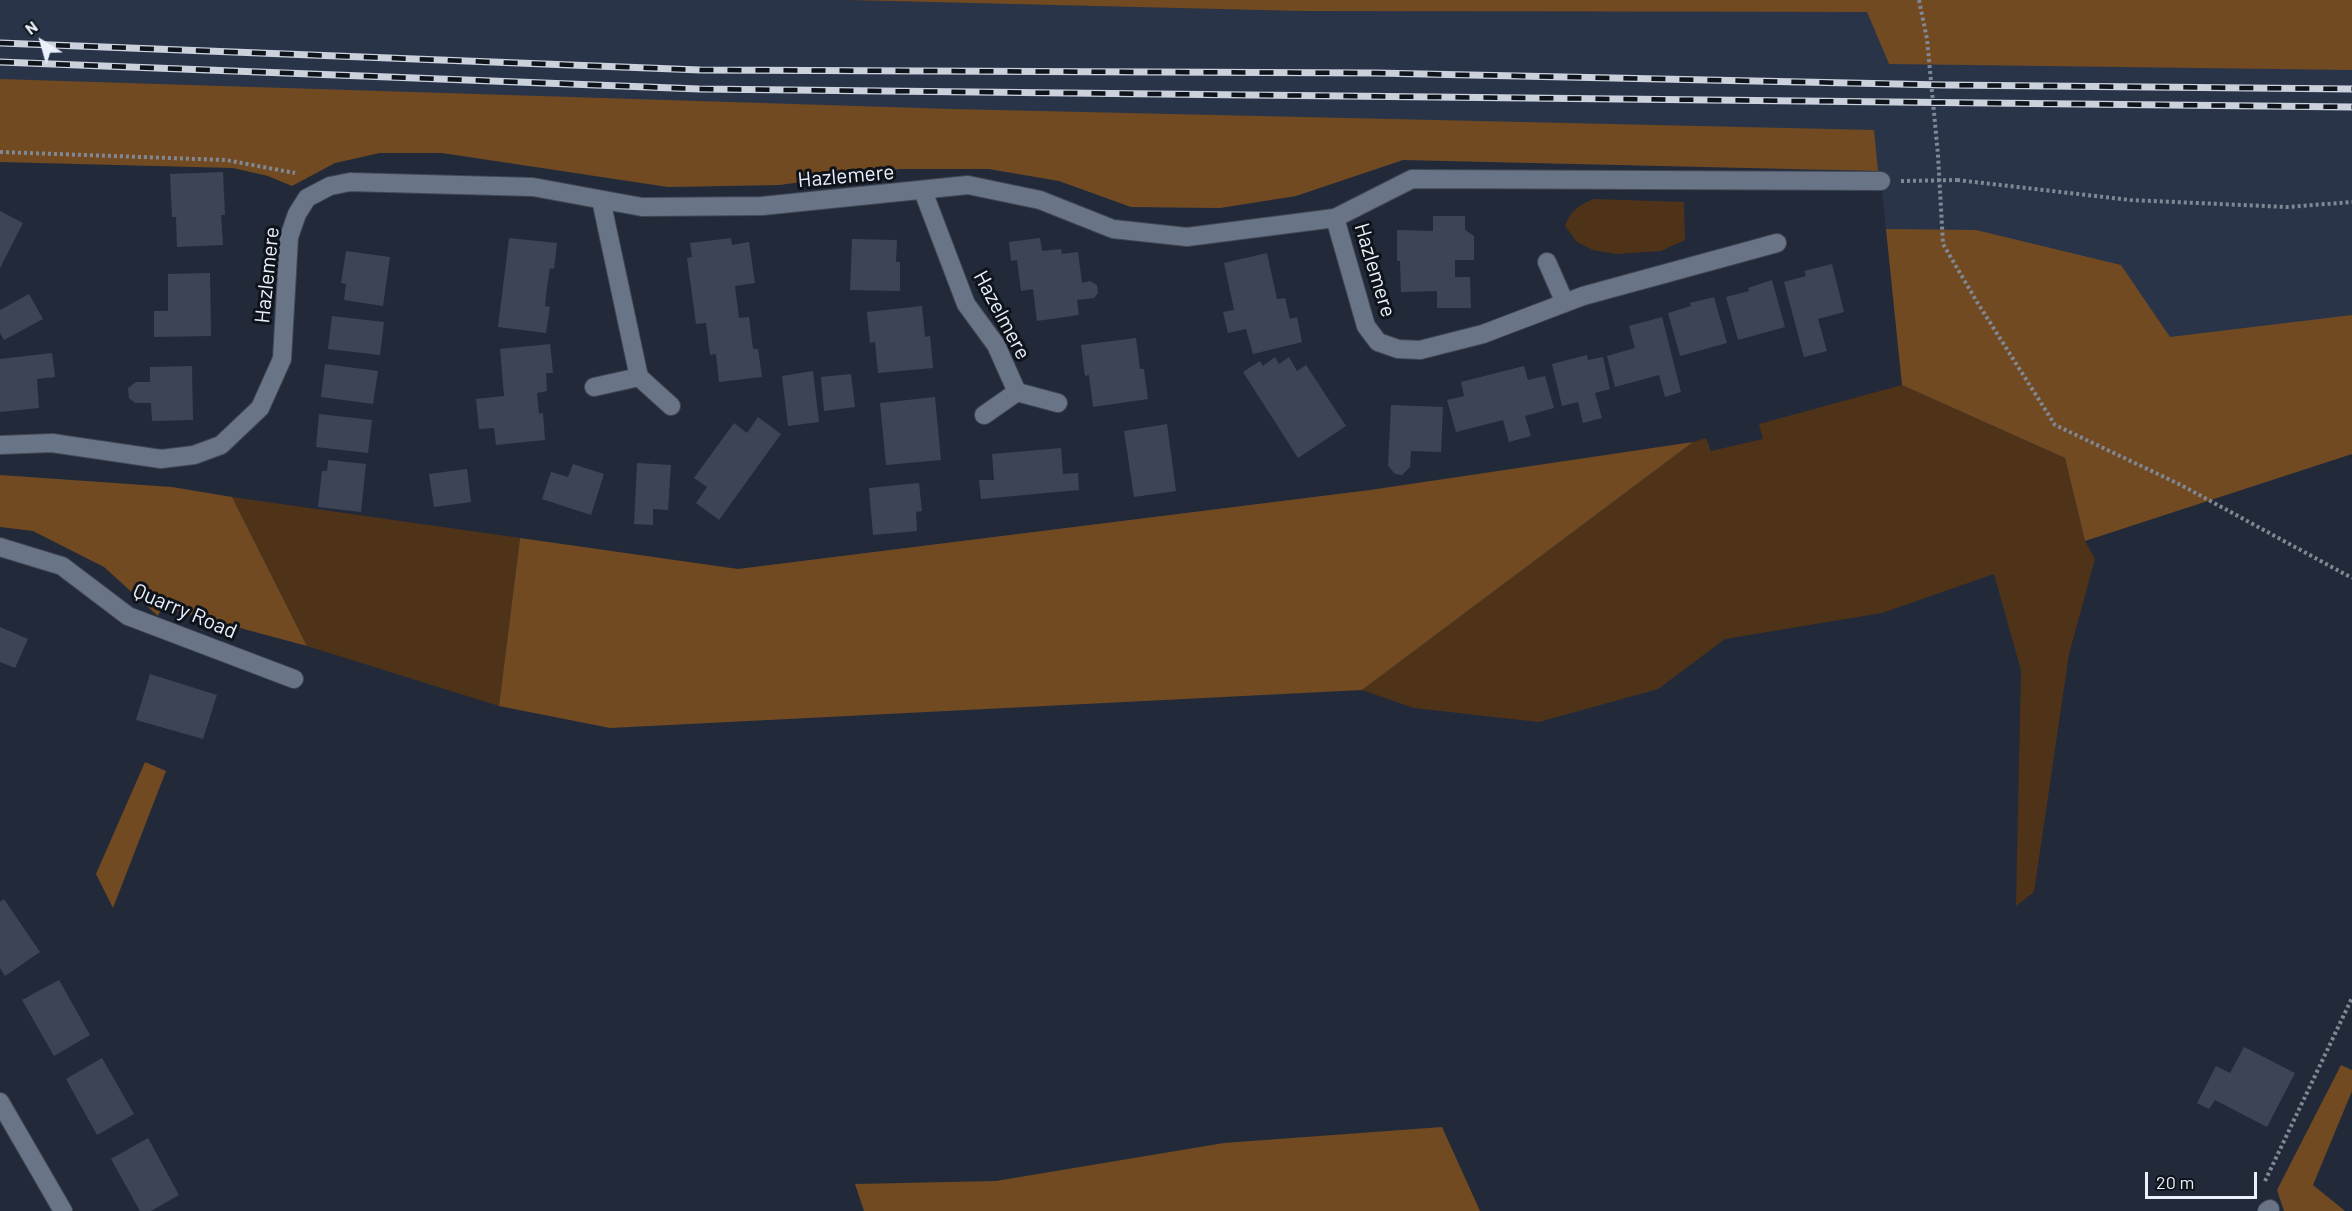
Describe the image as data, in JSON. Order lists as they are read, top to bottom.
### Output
{
  "streets": {
    "street": ["Hazlemere", "Hazelmere", "Quarry Road"]
  },
  "crossings": [
    ["Hazlemere", "Hazelmere"]
  ],
  "scale_bar": "20 m",
  "north": "top left"
}
